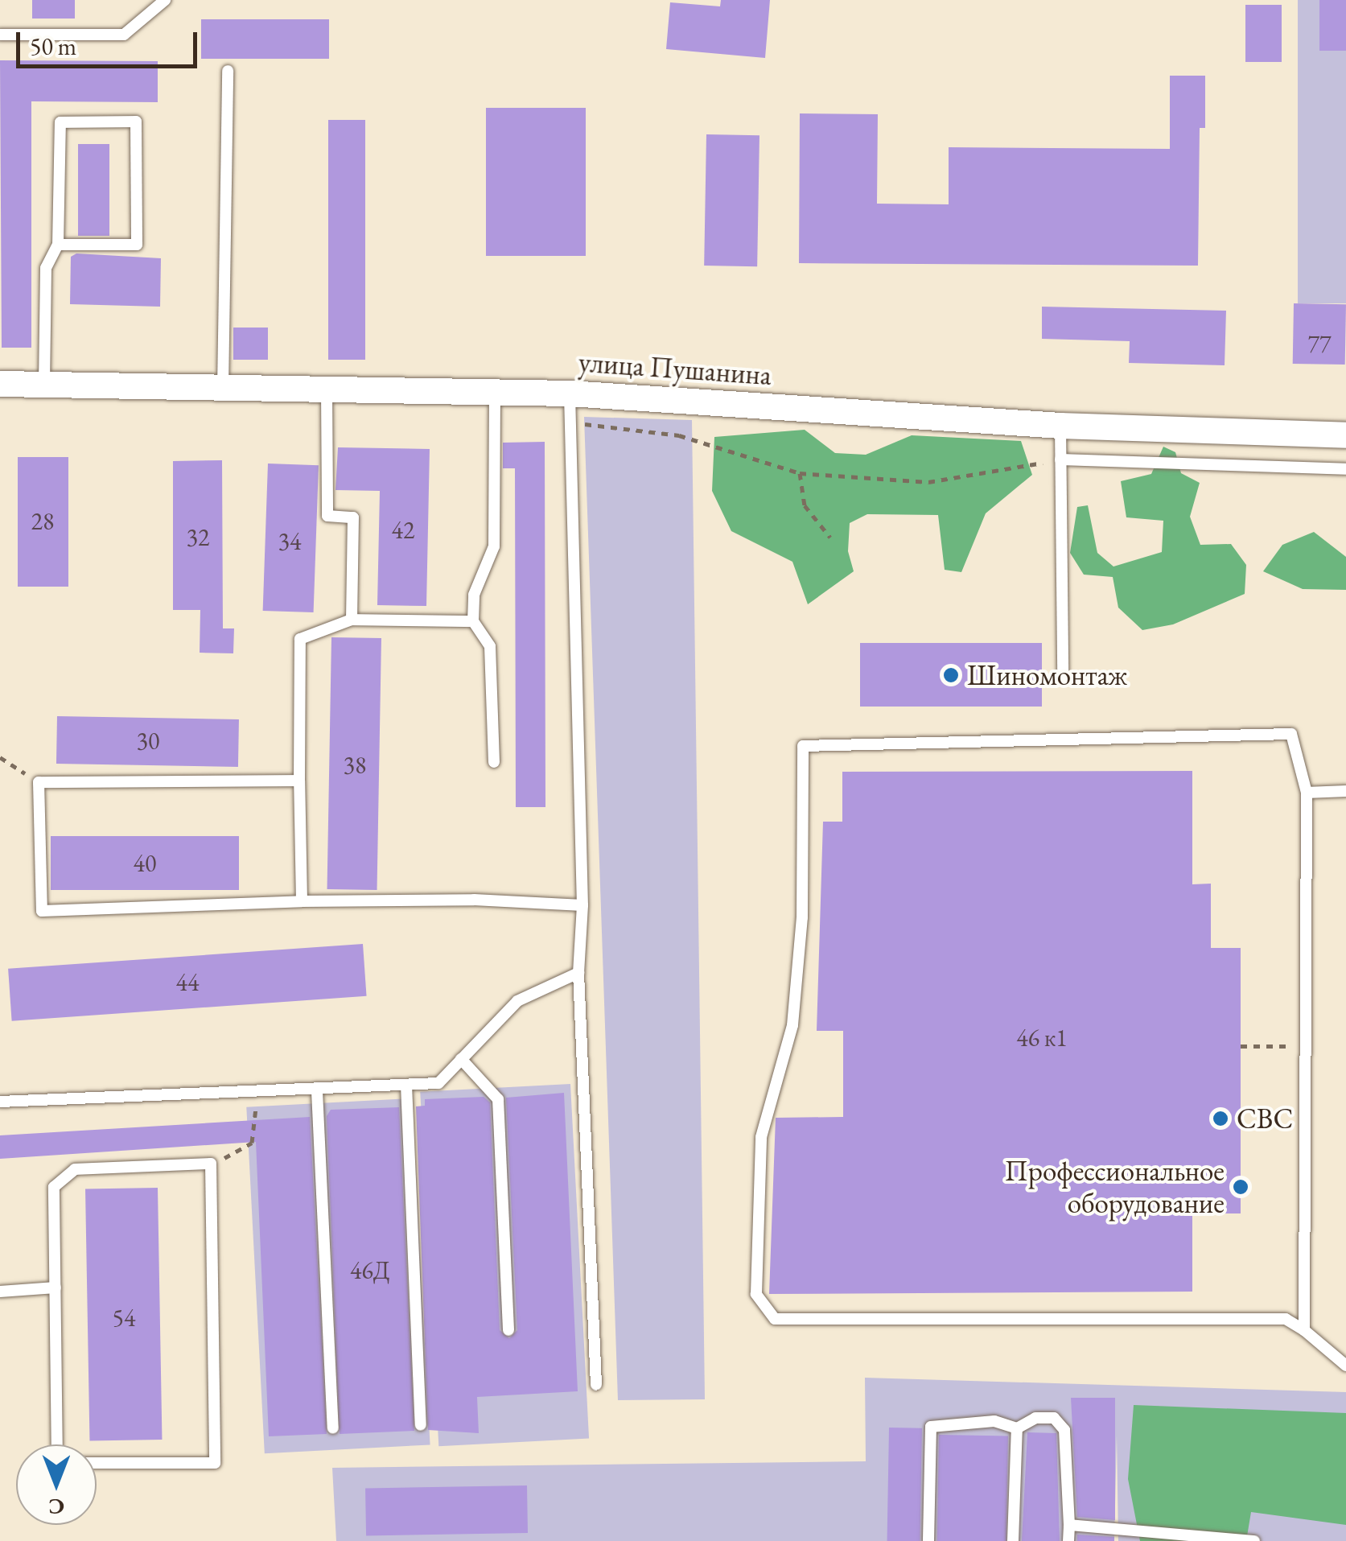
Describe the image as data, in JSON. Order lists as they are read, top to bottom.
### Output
{
  "streets": {
    "street": ["улица Пушанина"]
  },
  "places": ["Шиномонтаж", "СВС", "Профессиональное оборудование"],
  "house_numbers": [
    "77",
    "28",
    "42",
    "32",
    "34",
    "30",
    "38",
    "40",
    "44",
    "46 к1",
    "46Д",
    "54"
  ],
  "scale_bar": "50 m",
  "north": "bottom"
}
